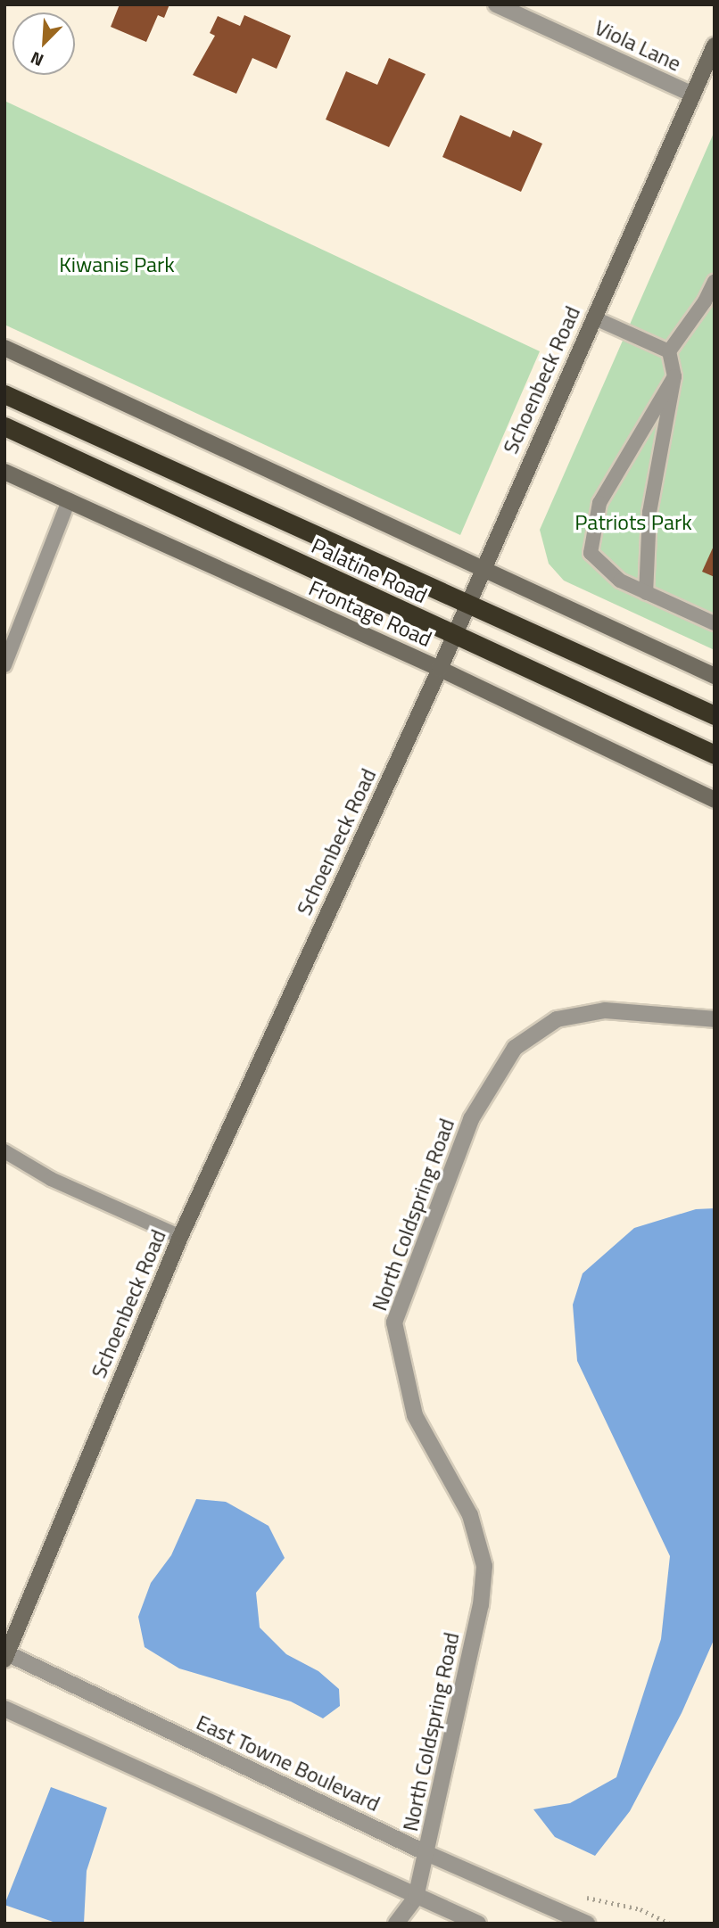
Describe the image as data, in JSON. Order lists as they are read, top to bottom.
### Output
{
  "streets": {
    "highway": ["Palatine Road"],
    "main road": ["Schoenbeck Road", "Frontage Road"],
    "street": ["Viola Lane", "North Coldspring Road", "East Towne Boulevard"]
  },
  "crossings": [
    ["Viola Lane", "Schoenbeck Road"],
    ["Schoenbeck Road", "Palatine Road"],
    ["Schoenbeck Road", "Frontage Road"],
    ["Schoenbeck Road", "East Towne Boulevard"],
    ["North Coldspring Road", "East Towne Boulevard"]
  ],
  "parks": ["Kiwanis Park", "Patriots Park"],
  "north": "bottom left"
}
